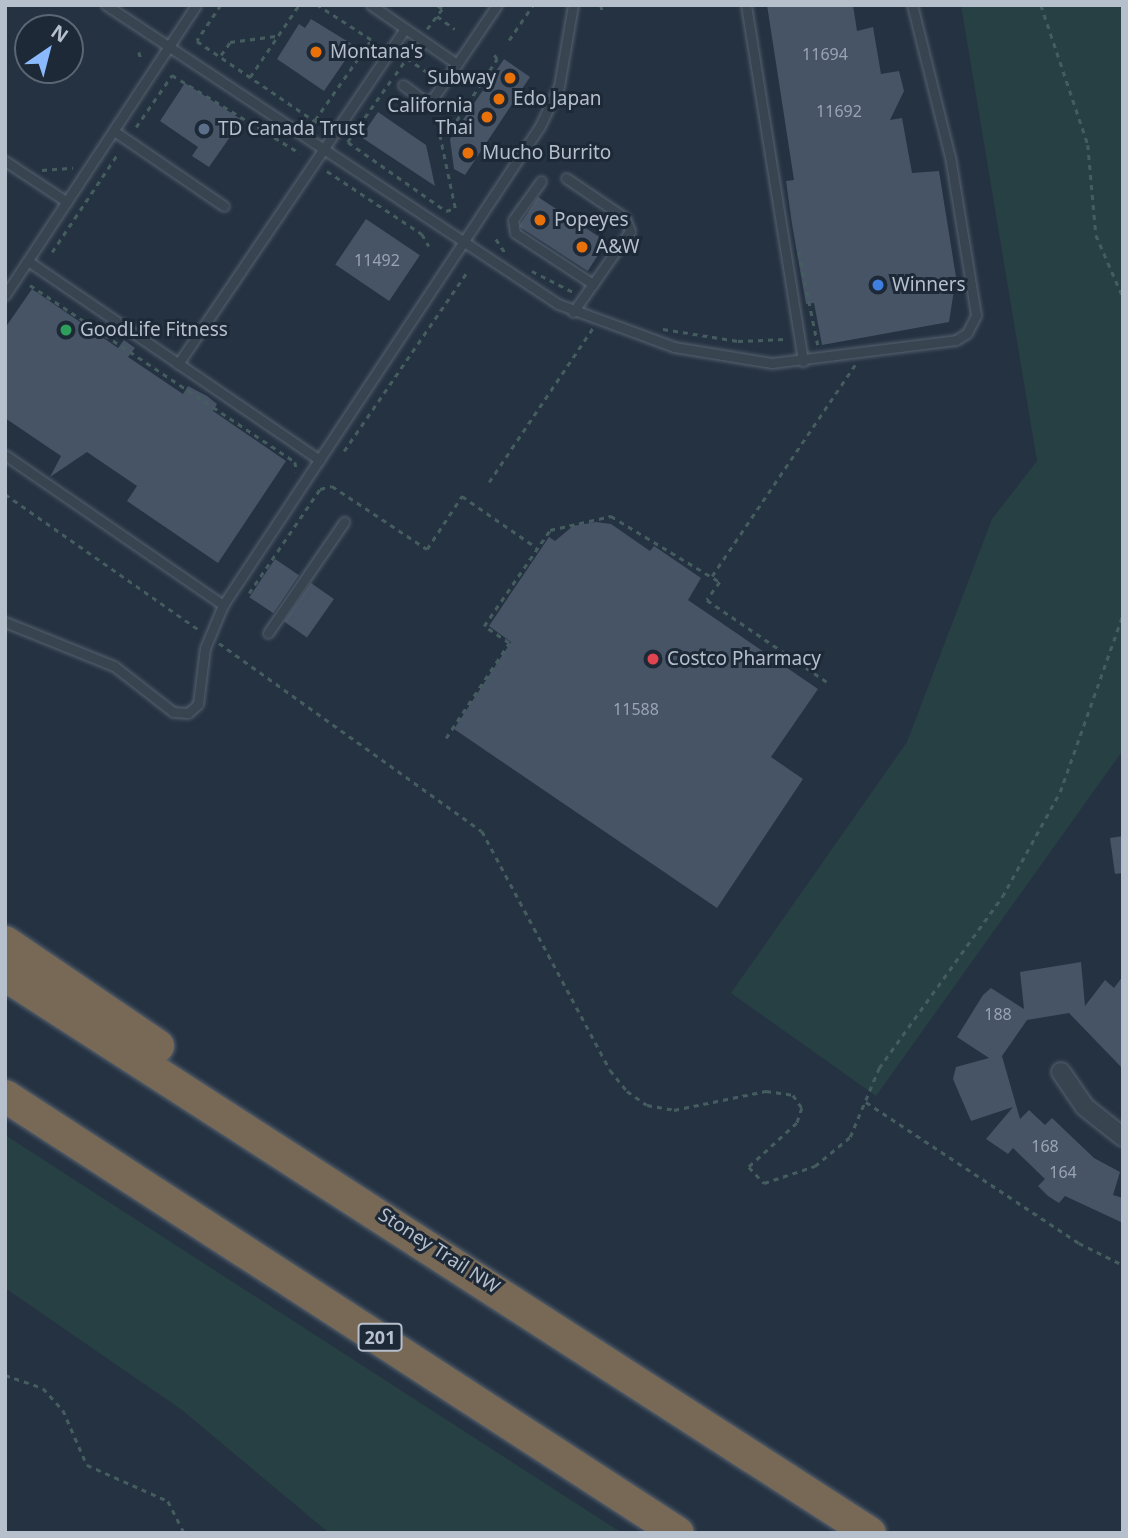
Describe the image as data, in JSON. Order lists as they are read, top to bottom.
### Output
{
  "streets": {
    "highway": ["Stoney Trail NW", "201"]
  },
  "places": [
    "Montana's",
    "Subway",
    "Edo Japan",
    "California Thai",
    "TD Canada Trust",
    "Mucho Burrito",
    "Popeyes",
    "A&W",
    "Winners",
    "GoodLife Fitness",
    "Costco Pharmacy"
  ],
  "house_numbers": [
    "11694",
    "11692",
    "11492",
    "11588",
    "188",
    "168",
    "164"
  ],
  "north": "top right"
}
